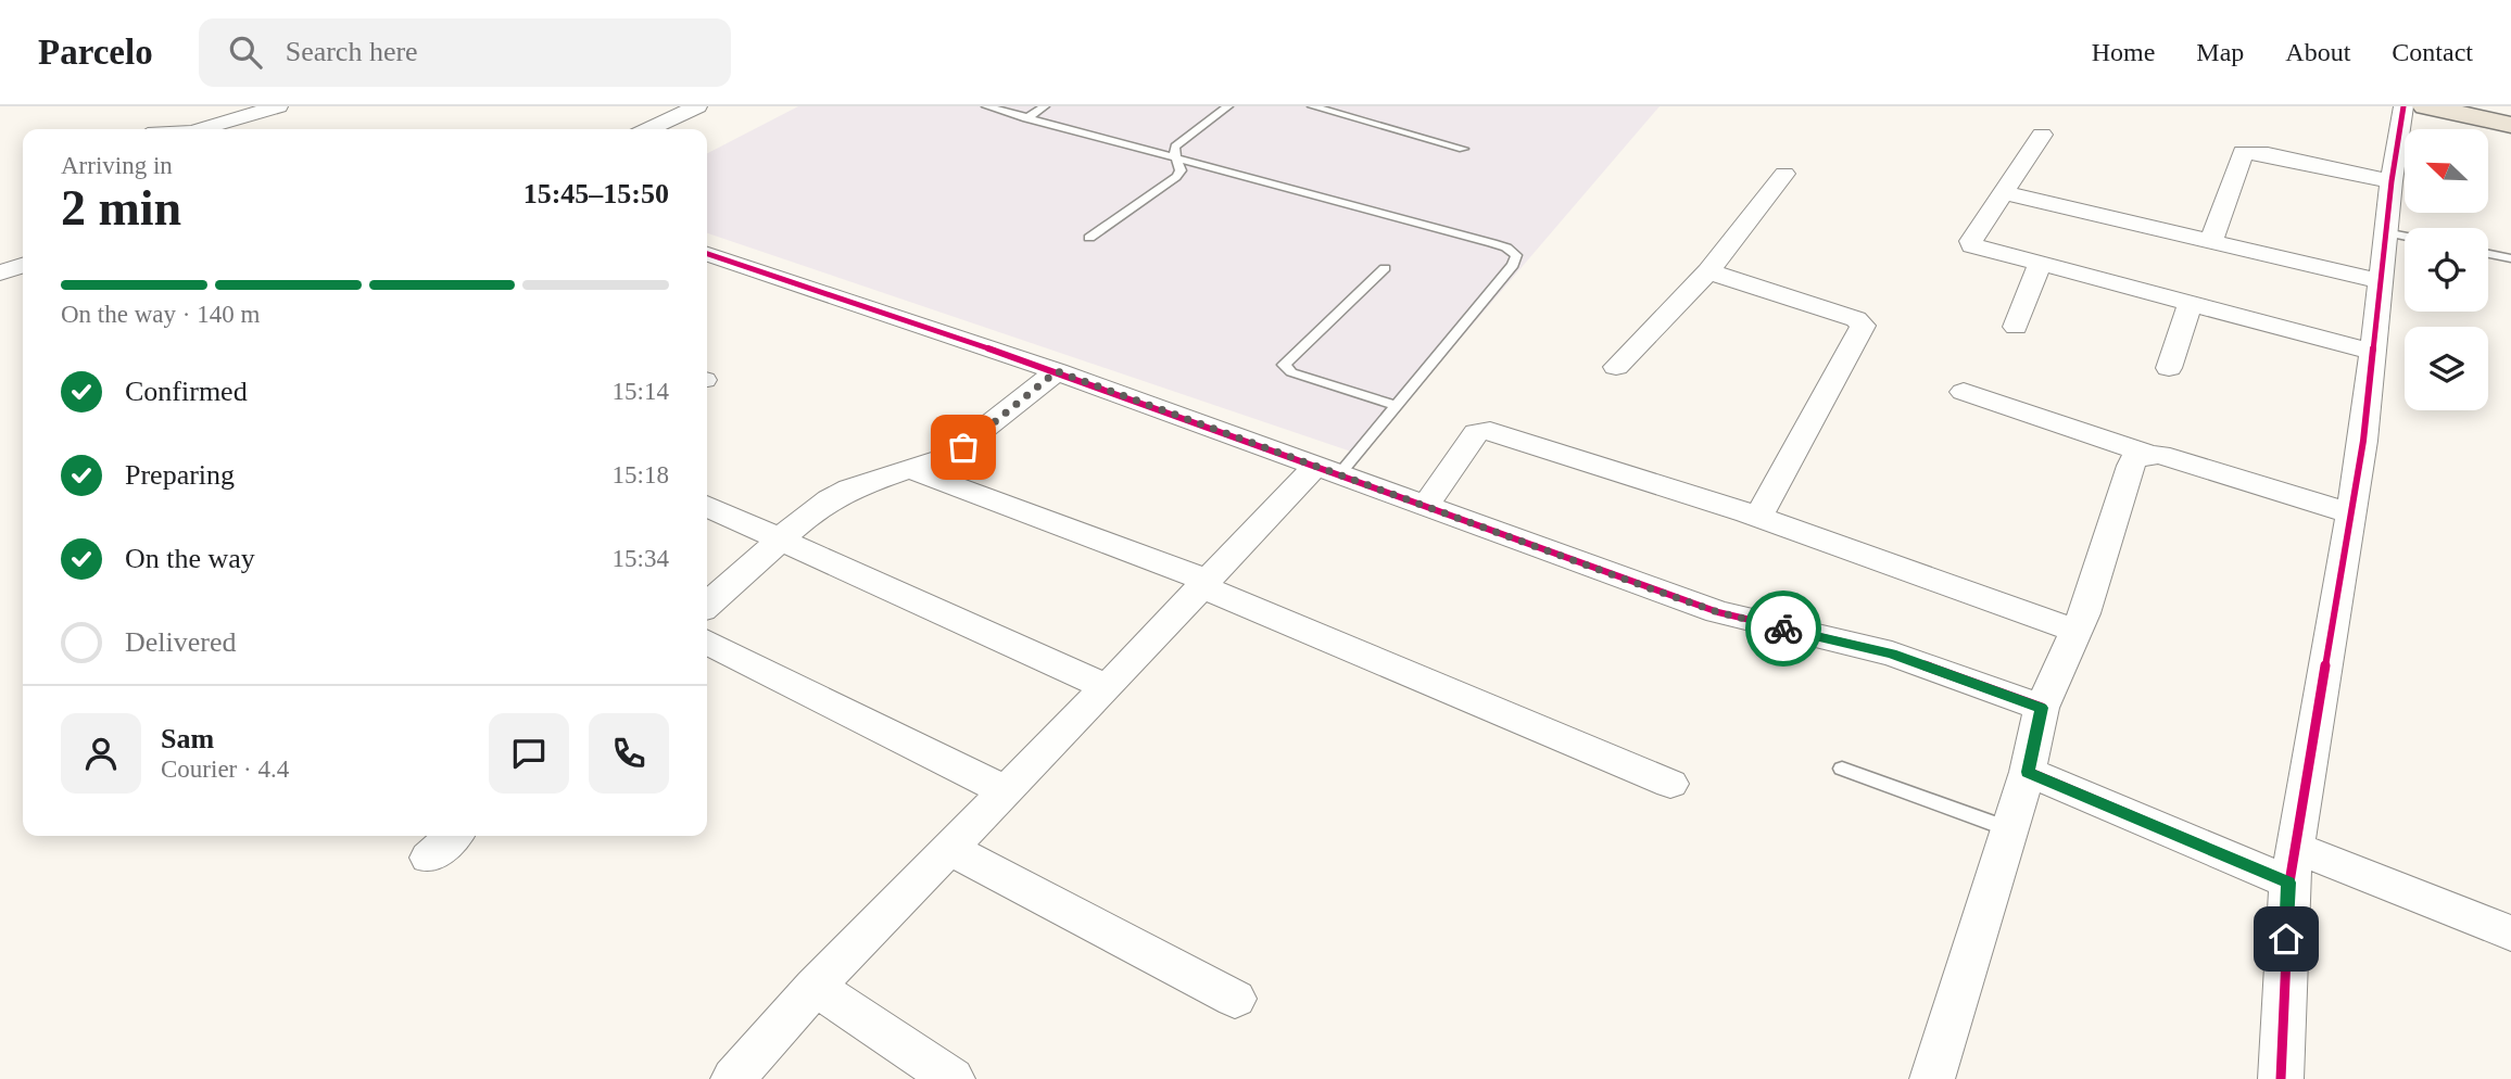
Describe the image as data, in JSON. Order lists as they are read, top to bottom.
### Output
{
  "north": "top left",
  "page": {
    "header": "Parcelo",
    "search": "Search here",
    "nav": [
      "Home",
      "Map",
      "About",
      "Contact"
    ],
    "heading": ["2 min", "Arriving in", "15:45–15:50"],
    "panel": ["Sam", "Courier · 4.4"],
    "bar": "On the way · 140 m",
    "list": [
      ["Confirmed", "15:14"],
      ["Preparing", "15:18"],
      ["On the way", "15:34"],
      "Delivered"
    ]
  }
}
